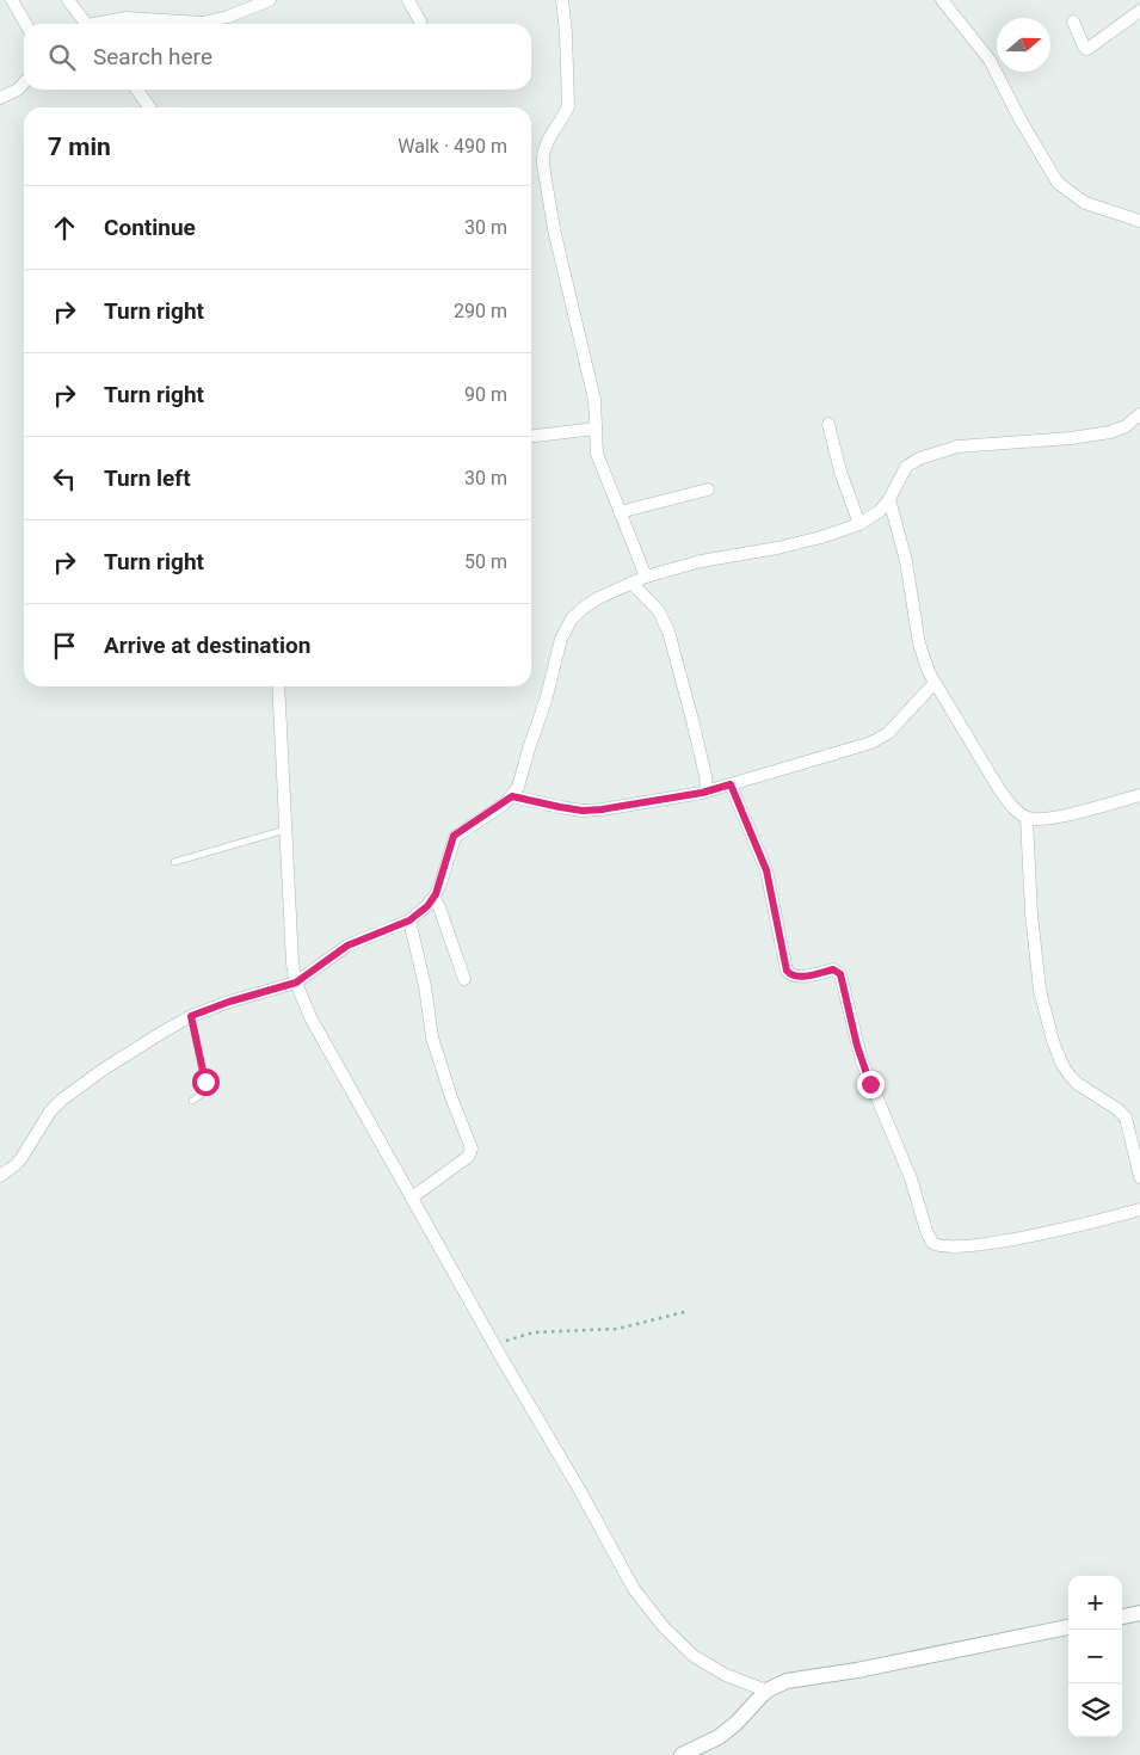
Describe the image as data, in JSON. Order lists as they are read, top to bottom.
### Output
{
  "north": "right",
  "page": {
    "search": "Search here",
    "heading": ["7 min", "Walk · 490 m"],
    "list": [
      ["Continue", "30 m"],
      ["Turn right", "290 m"],
      ["Turn right", "90 m"],
      ["Turn left", "30 m"],
      ["Turn right", "50 m"],
      "Arrive at destination"
    ],
    "map_buttons": ["+", "−"]
  }
}
